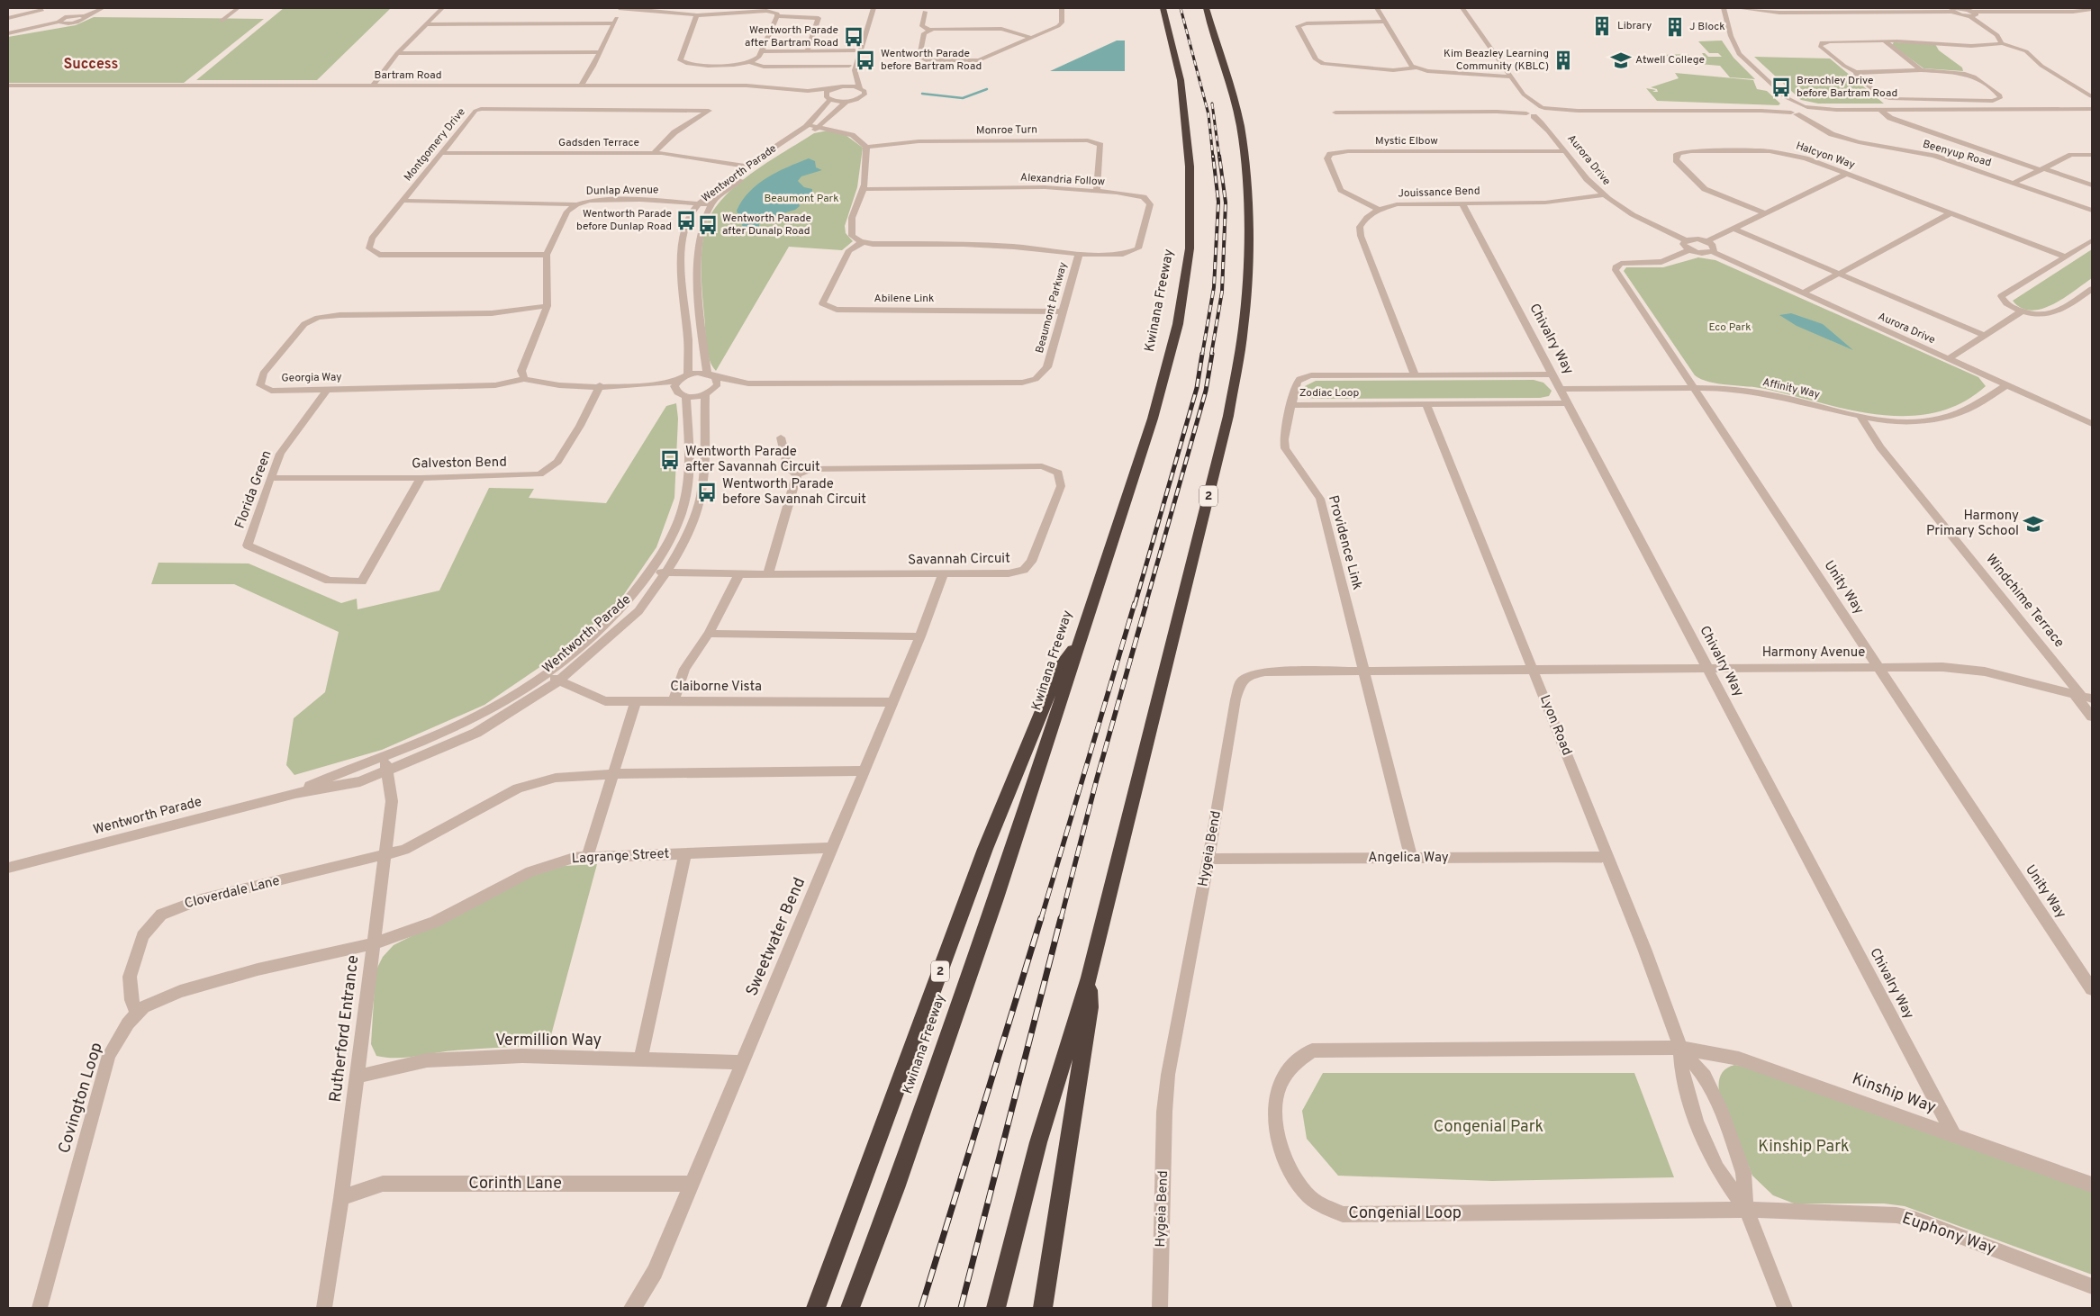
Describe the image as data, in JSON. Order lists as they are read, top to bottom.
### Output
{
  "streets": {
    "highway": ["Kwinana Freeway", "2"],
    "street": [
      "Bartram Road",
      "Monroe Turn",
      "Mystic Elbow",
      "Gadsden Terrace",
      "Montgomery Drive",
      "Beenyup Road",
      "Halcyon Way",
      "Aurora Drive",
      "Wentworth Parade",
      "Alexandria Follow",
      "Dunlap Avenue",
      "Jouissance Bend",
      "Abilene Link",
      "Beaumont Parkway",
      "Chivalry Way",
      "Georgia Way",
      "Affinity Way",
      "Zodiac Loop",
      "Galveston Bend",
      "Florida Green",
      "Providence Link",
      "Savannah Circuit",
      "Unity Way",
      "Windchime Terrace",
      "Harmony Avenue",
      "Claiborne Vista",
      "Lyon Road",
      "Hygeia Bend",
      "Lagrange Street",
      "Angelica Way",
      "Cloverdale Lane",
      "Sweetwater Bend",
      "Rutherford Entrance",
      "Vermillion Way",
      "Kinship Way",
      "Covington Loop",
      "Corinth Lane",
      "Congenial Loop",
      "Euphony Way"
    ]
  },
  "crossings": [
    ["Bartram Road", "Wentworth Parade"],
    ["Monroe Turn", "Alexandria Follow"],
    ["Mystic Elbow", "Aurora Drive"],
    ["Mystic Elbow", "Jouissance Bend"],
    ["Gadsden Terrace", "Montgomery Drive"],
    ["Gadsden Terrace", "Wentworth Parade"],
    ["Montgomery Drive", "Dunlap Avenue"],
    ["Aurora Drive", "Jouissance Bend"],
    ["Aurora Drive", "Affinity Way"],
    ["Aurora Drive", "Unity Way"],
    ["Wentworth Parade", "Dunlap Avenue"],
    ["Wentworth Parade", "Beaumont Parkway"],
    ["Wentworth Parade", "Savannah Circuit"],
    ["Wentworth Parade", "Claiborne Vista"],
    ["Wentworth Parade", "Rutherford Entrance"],
    ["Alexandria Follow", "Beaumont Parkway"],
    ["Dunlap Avenue", "Georgia Way"],
    ["Jouissance Bend", "Chivalry Way"],
    ["Jouissance Bend", "Zodiac Loop"],
    ["Abilene Link", "Beaumont Parkway"],
    ["Kwinana Freeway", "2"],
    ["Chivalry Way", "Affinity Way"],
    ["Chivalry Way", "Zodiac Loop"],
    ["Chivalry Way", "Harmony Avenue"],
    ["Chivalry Way", "Kinship Way"],
    ["Georgia Way", "Florida Green"],
    ["Affinity Way", "Unity Way"],
    ["Affinity Way", "Windchime Terrace"],
    ["Zodiac Loop", "Providence Link"],
    ["Zodiac Loop", "Lyon Road"],
    ["Galveston Bend", "Florida Green"],
    ["Providence Link", "Hygeia Bend"],
    ["Providence Link", "Angelica Way"],
    ["Savannah Circuit", "Sweetwater Bend"],
    ["Unity Way", "Harmony Avenue"],
    ["Windchime Terrace", "Harmony Avenue"],
    ["Harmony Avenue", "Lyon Road"],
    ["Harmony Avenue", "Hygeia Bend"],
    ["Claiborne Vista", "Sweetwater Bend"],
    ["Lyon Road", "Hygeia Bend"],
    ["Lyon Road", "Angelica Way"],
    ["Lyon Road", "Kinship Way"],
    ["Lyon Road", "Congenial Loop"],
    ["Lyon Road", "Euphony Way"],
    ["Hygeia Bend", "Angelica Way"],
    ["Lagrange Street", "Sweetwater Bend"],
    ["Lagrange Street", "Rutherford Entrance"],
    ["Lagrange Street", "Covington Loop"],
    ["Cloverdale Lane", "Sweetwater Bend"],
    ["Cloverdale Lane", "Rutherford Entrance"],
    ["Cloverdale Lane", "Covington Loop"],
    ["Sweetwater Bend", "Vermillion Way"],
    ["Sweetwater Bend", "Corinth Lane"],
    ["Rutherford Entrance", "Vermillion Way"],
    ["Rutherford Entrance", "Covington Loop"],
    ["Rutherford Entrance", "Corinth Lane"],
    ["Kinship Way", "Congenial Loop"],
    ["Congenial Loop", "Euphony Way"]
  ],
  "districts": ["Success"],
  "parks": [
    "Beaumont Park",
    "Eco Park",
    "Congenial Park",
    "Kinship Park"
  ],
  "places": {
    "building": ["Library", "J Block", "Kim Beazley Learning Community (KBLC)"],
    "bus stop": [
      "Wentworth Parade after Bartram Road",
      "Wentworth Parade before Bartram Road",
      "Brenchley Drive before Bartram Road",
      "Wentworth Parade before Dunlap Road",
      "Wentworth Parade after Dunalp Road",
      "Wentworth Parade after Savannah Circuit",
      "Wentworth Parade before Savannah Circuit"
    ],
    "school or university": ["Atwell College", "Harmony Primary School"]
  }
}
